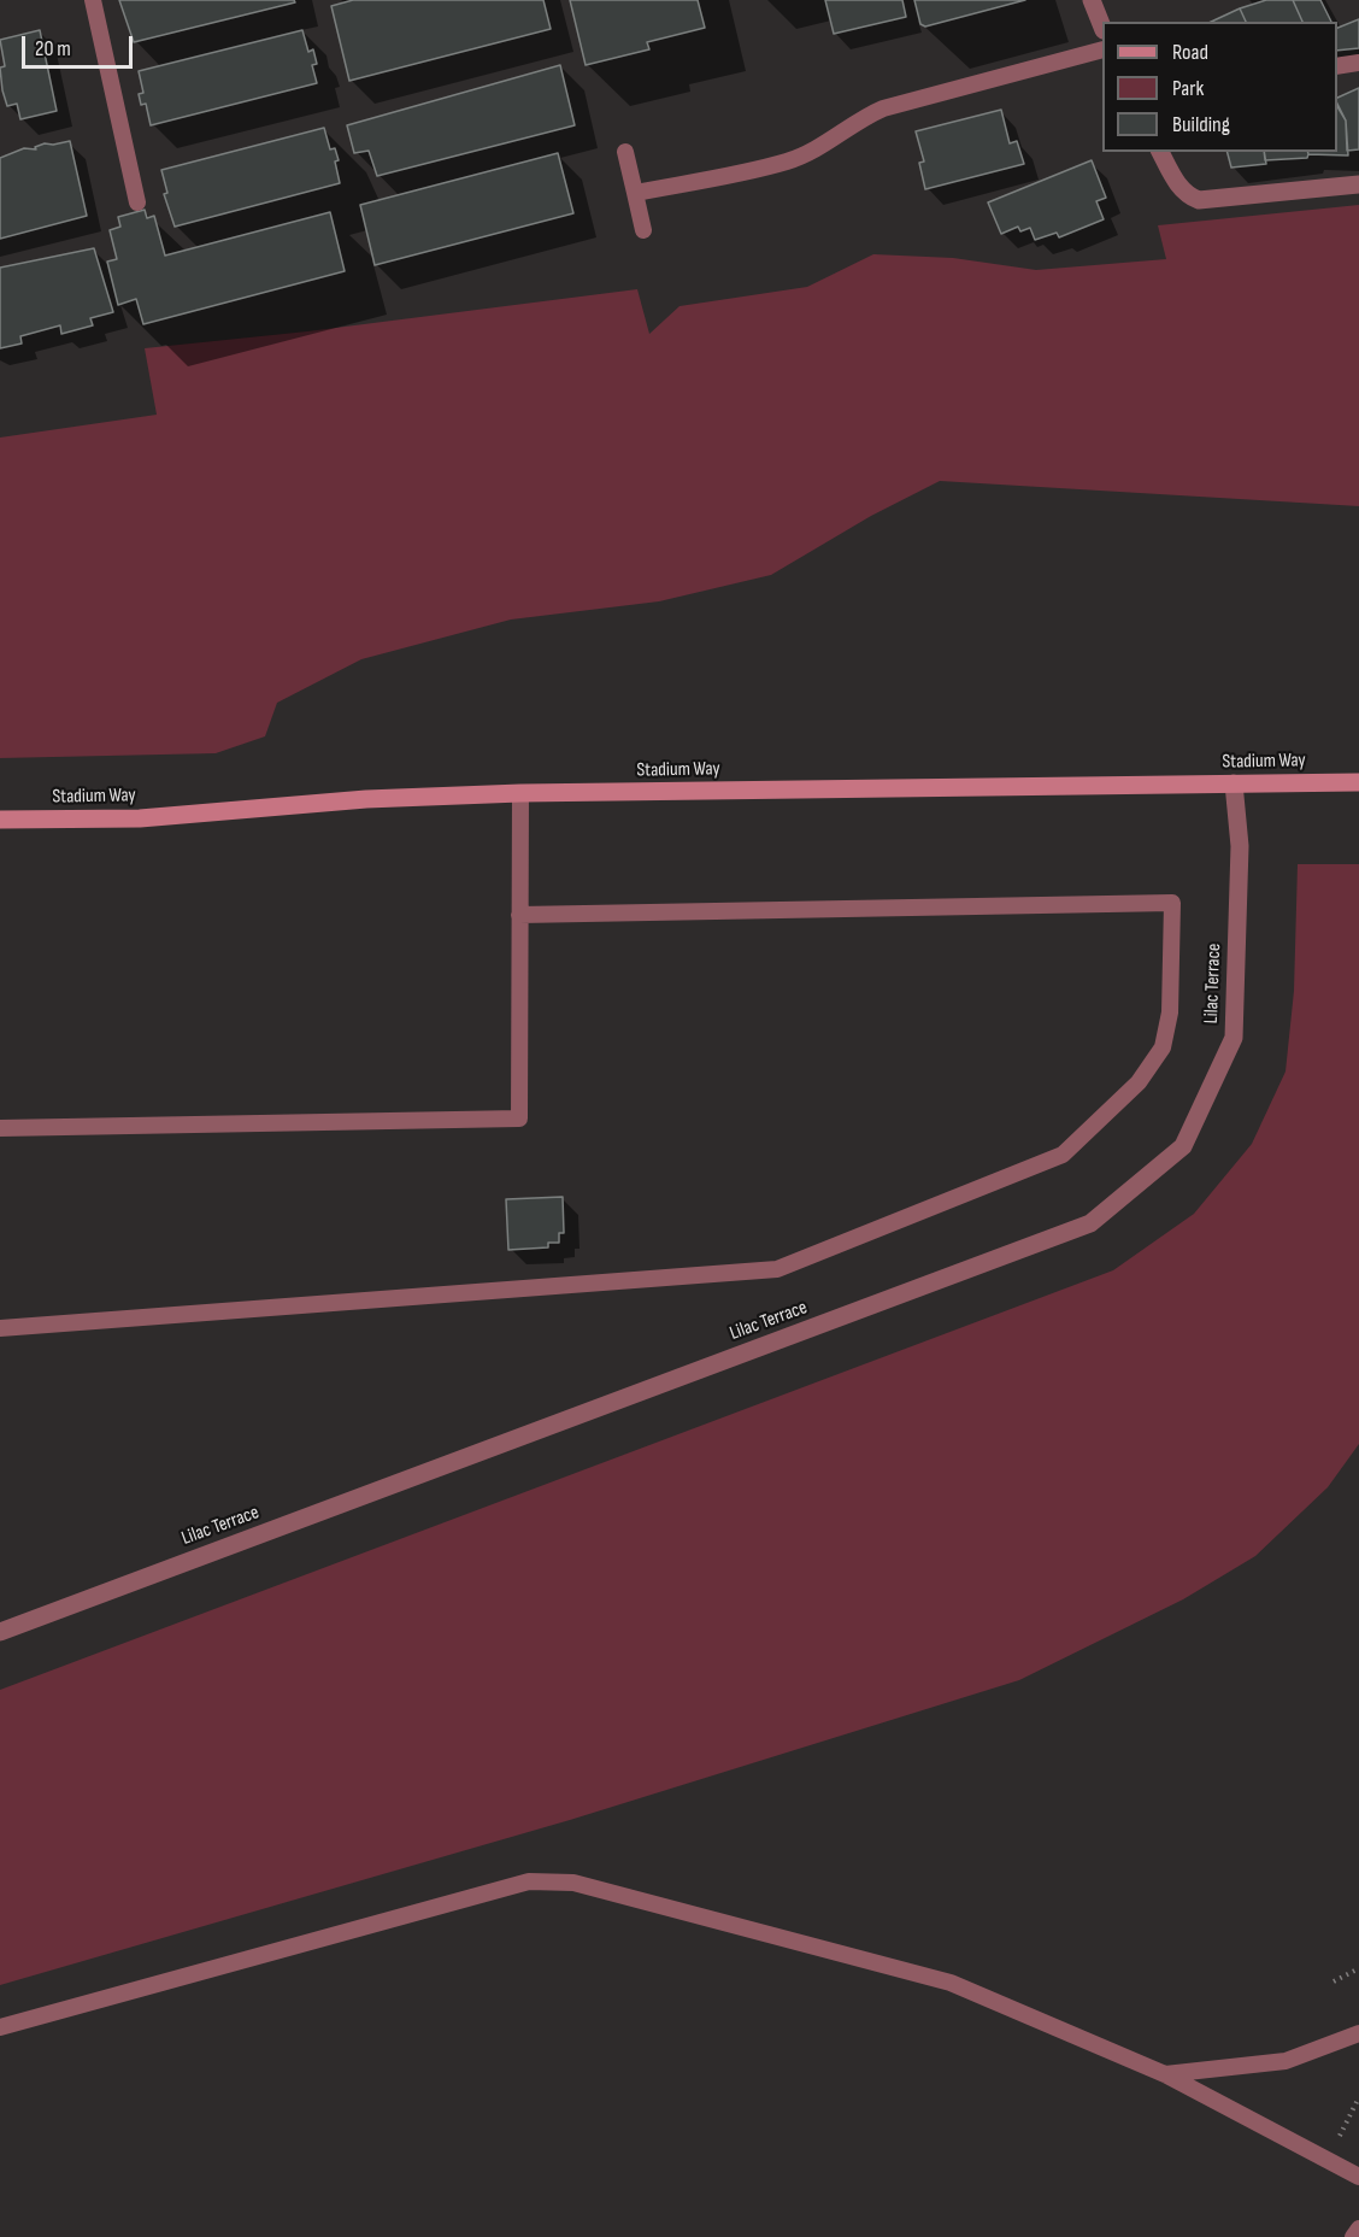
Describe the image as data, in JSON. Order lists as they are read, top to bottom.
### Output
{
  "streets": {
    "street": ["Stadium Way", "Lilac Terrace"]
  },
  "crossings": [
    ["Stadium Way", "Lilac Terrace"]
  ],
  "legend": ["Road", "Park", "Building"],
  "scale_bar": "20 m"
}
